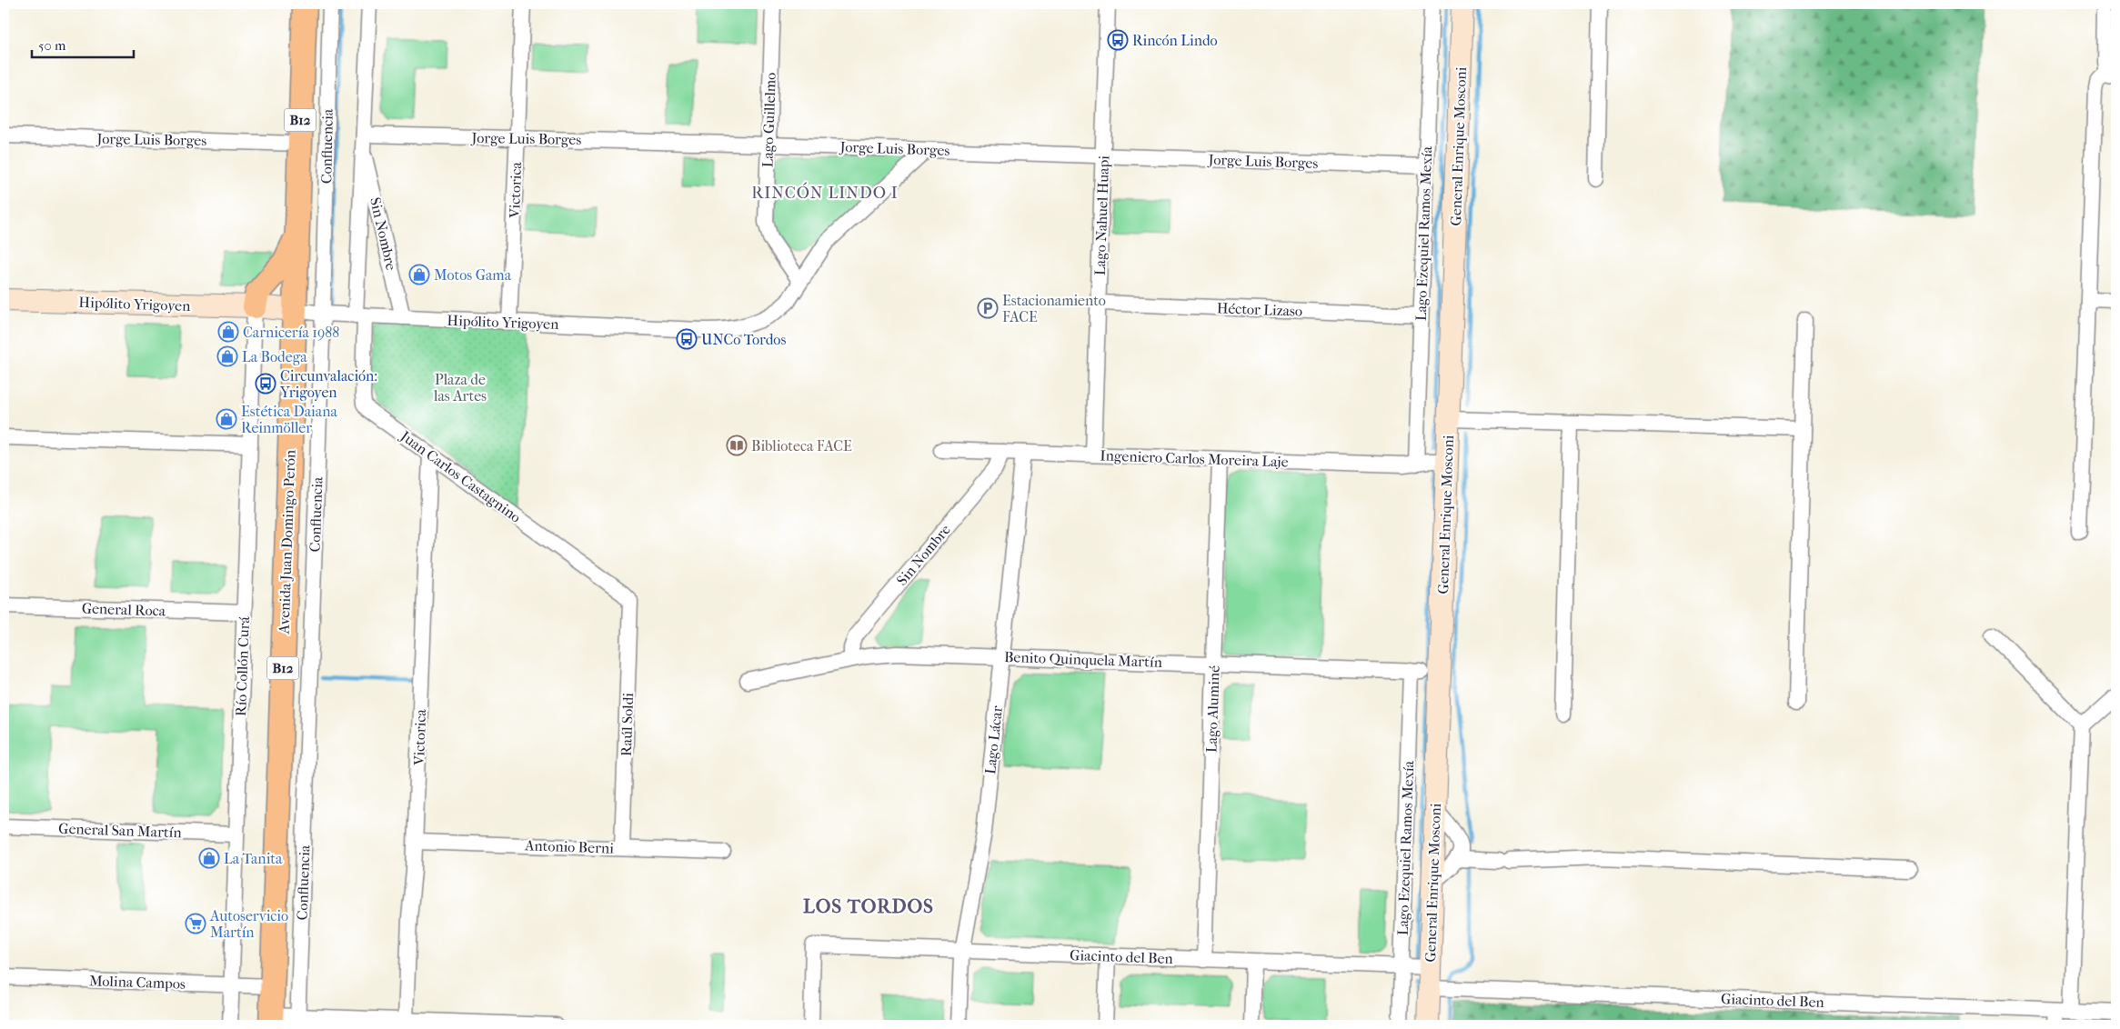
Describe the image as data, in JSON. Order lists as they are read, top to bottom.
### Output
{
  "streets": {
    "main road": ["B12", "Avenida Juan Domingo Perón"],
    "street": [
      "Lago Guillelmo",
      "Jorge Luis Borges",
      "Confluencia",
      "General Enrique Mosconi",
      "Victorica",
      "Lago Nahuel Huapi",
      "Sin Nombre",
      "Lago Ezequiel Ramos Mexía",
      "Hipólito Yrigoyen",
      "Héctor Lizaso",
      "Ingeniero Carlos Moreira Laje",
      "Juan Carlos Castagnino",
      "General Roca",
      "Benito Quinquela Martín",
      "Río Collón Curá",
      "Lago Aluminé",
      "Raúl Soldi",
      "Lago Lácar",
      "General San Martín",
      "Antonio Berni",
      "Giacinto del Ben",
      "Molina Campos"
    ]
  },
  "crossings": [
    ["Lago Guillelmo", "Jorge Luis Borges"],
    ["Lago Guillelmo", "Hipólito Yrigoyen"],
    ["Jorge Luis Borges", "Victorica"],
    ["Jorge Luis Borges", "Lago Nahuel Huapi"],
    ["Jorge Luis Borges", "Sin Nombre"],
    ["Jorge Luis Borges", "Lago Ezequiel Ramos Mexía"],
    ["Jorge Luis Borges", "Hipólito Yrigoyen"],
    ["Jorge Luis Borges", "Avenida Juan Domingo Perón"],
    ["Confluencia", "Hipólito Yrigoyen"],
    ["General Enrique Mosconi", "Ingeniero Carlos Moreira Laje"],
    ["General Enrique Mosconi", "Giacinto del Ben"],
    ["Victorica", "Hipólito Yrigoyen"],
    ["Victorica", "Juan Carlos Castagnino"],
    ["Victorica", "Antonio Berni"],
    ["Lago Nahuel Huapi", "Héctor Lizaso"],
    ["Lago Nahuel Huapi", "Ingeniero Carlos Moreira Laje"],
    ["Sin Nombre", "Hipólito Yrigoyen"],
    ["Sin Nombre", "Ingeniero Carlos Moreira Laje"],
    ["Sin Nombre", "Juan Carlos Castagnino"],
    ["Sin Nombre", "Benito Quinquela Martín"],
    ["Lago Ezequiel Ramos Mexía", "Héctor Lizaso"],
    ["Lago Ezequiel Ramos Mexía", "Ingeniero Carlos Moreira Laje"],
    ["Lago Ezequiel Ramos Mexía", "Benito Quinquela Martín"],
    ["Lago Ezequiel Ramos Mexía", "Giacinto del Ben"],
    ["Hipólito Yrigoyen", "Juan Carlos Castagnino"],
    ["Hipólito Yrigoyen", "Avenida Juan Domingo Perón"],
    ["Hipólito Yrigoyen", "Río Collón Curá"],
    ["Ingeniero Carlos Moreira Laje", "Lago Aluminé"],
    ["Ingeniero Carlos Moreira Laje", "Lago Lácar"],
    ["Juan Carlos Castagnino", "Raúl Soldi"],
    ["Avenida Juan Domingo Perón", "Molina Campos"],
    ["General Roca", "Río Collón Curá"],
    ["Benito Quinquela Martín", "Lago Aluminé"],
    ["Benito Quinquela Martín", "Lago Lácar"],
    ["Río Collón Curá", "General San Martín"],
    ["Río Collón Curá", "Molina Campos"],
    ["Lago Aluminé", "Giacinto del Ben"],
    ["Raúl Soldi", "Antonio Berni"],
    ["Lago Lácar", "Giacinto del Ben"]
  ],
  "districts": ["RINCÓN LINDO I", "LOS TORDOS"],
  "parks": ["Plaza de las Artes"],
  "places": {
    "bus stop": ["Rincón Lindo", "UNCo Tordos", "Circunvalación: Yrigoyen"],
    "shop": [
      "Motos Gama",
      "Carnicería 1988",
      "La Bodega",
      "Estética Daiana Reinmöller",
      "La Tanita"
    ],
    "parking": ["Estacionamiento FACE"],
    "library": ["Biblioteca FACE"],
    "supermarket": ["Autoservicio Martín"]
  },
  "scale_bar": "50 m"
}
